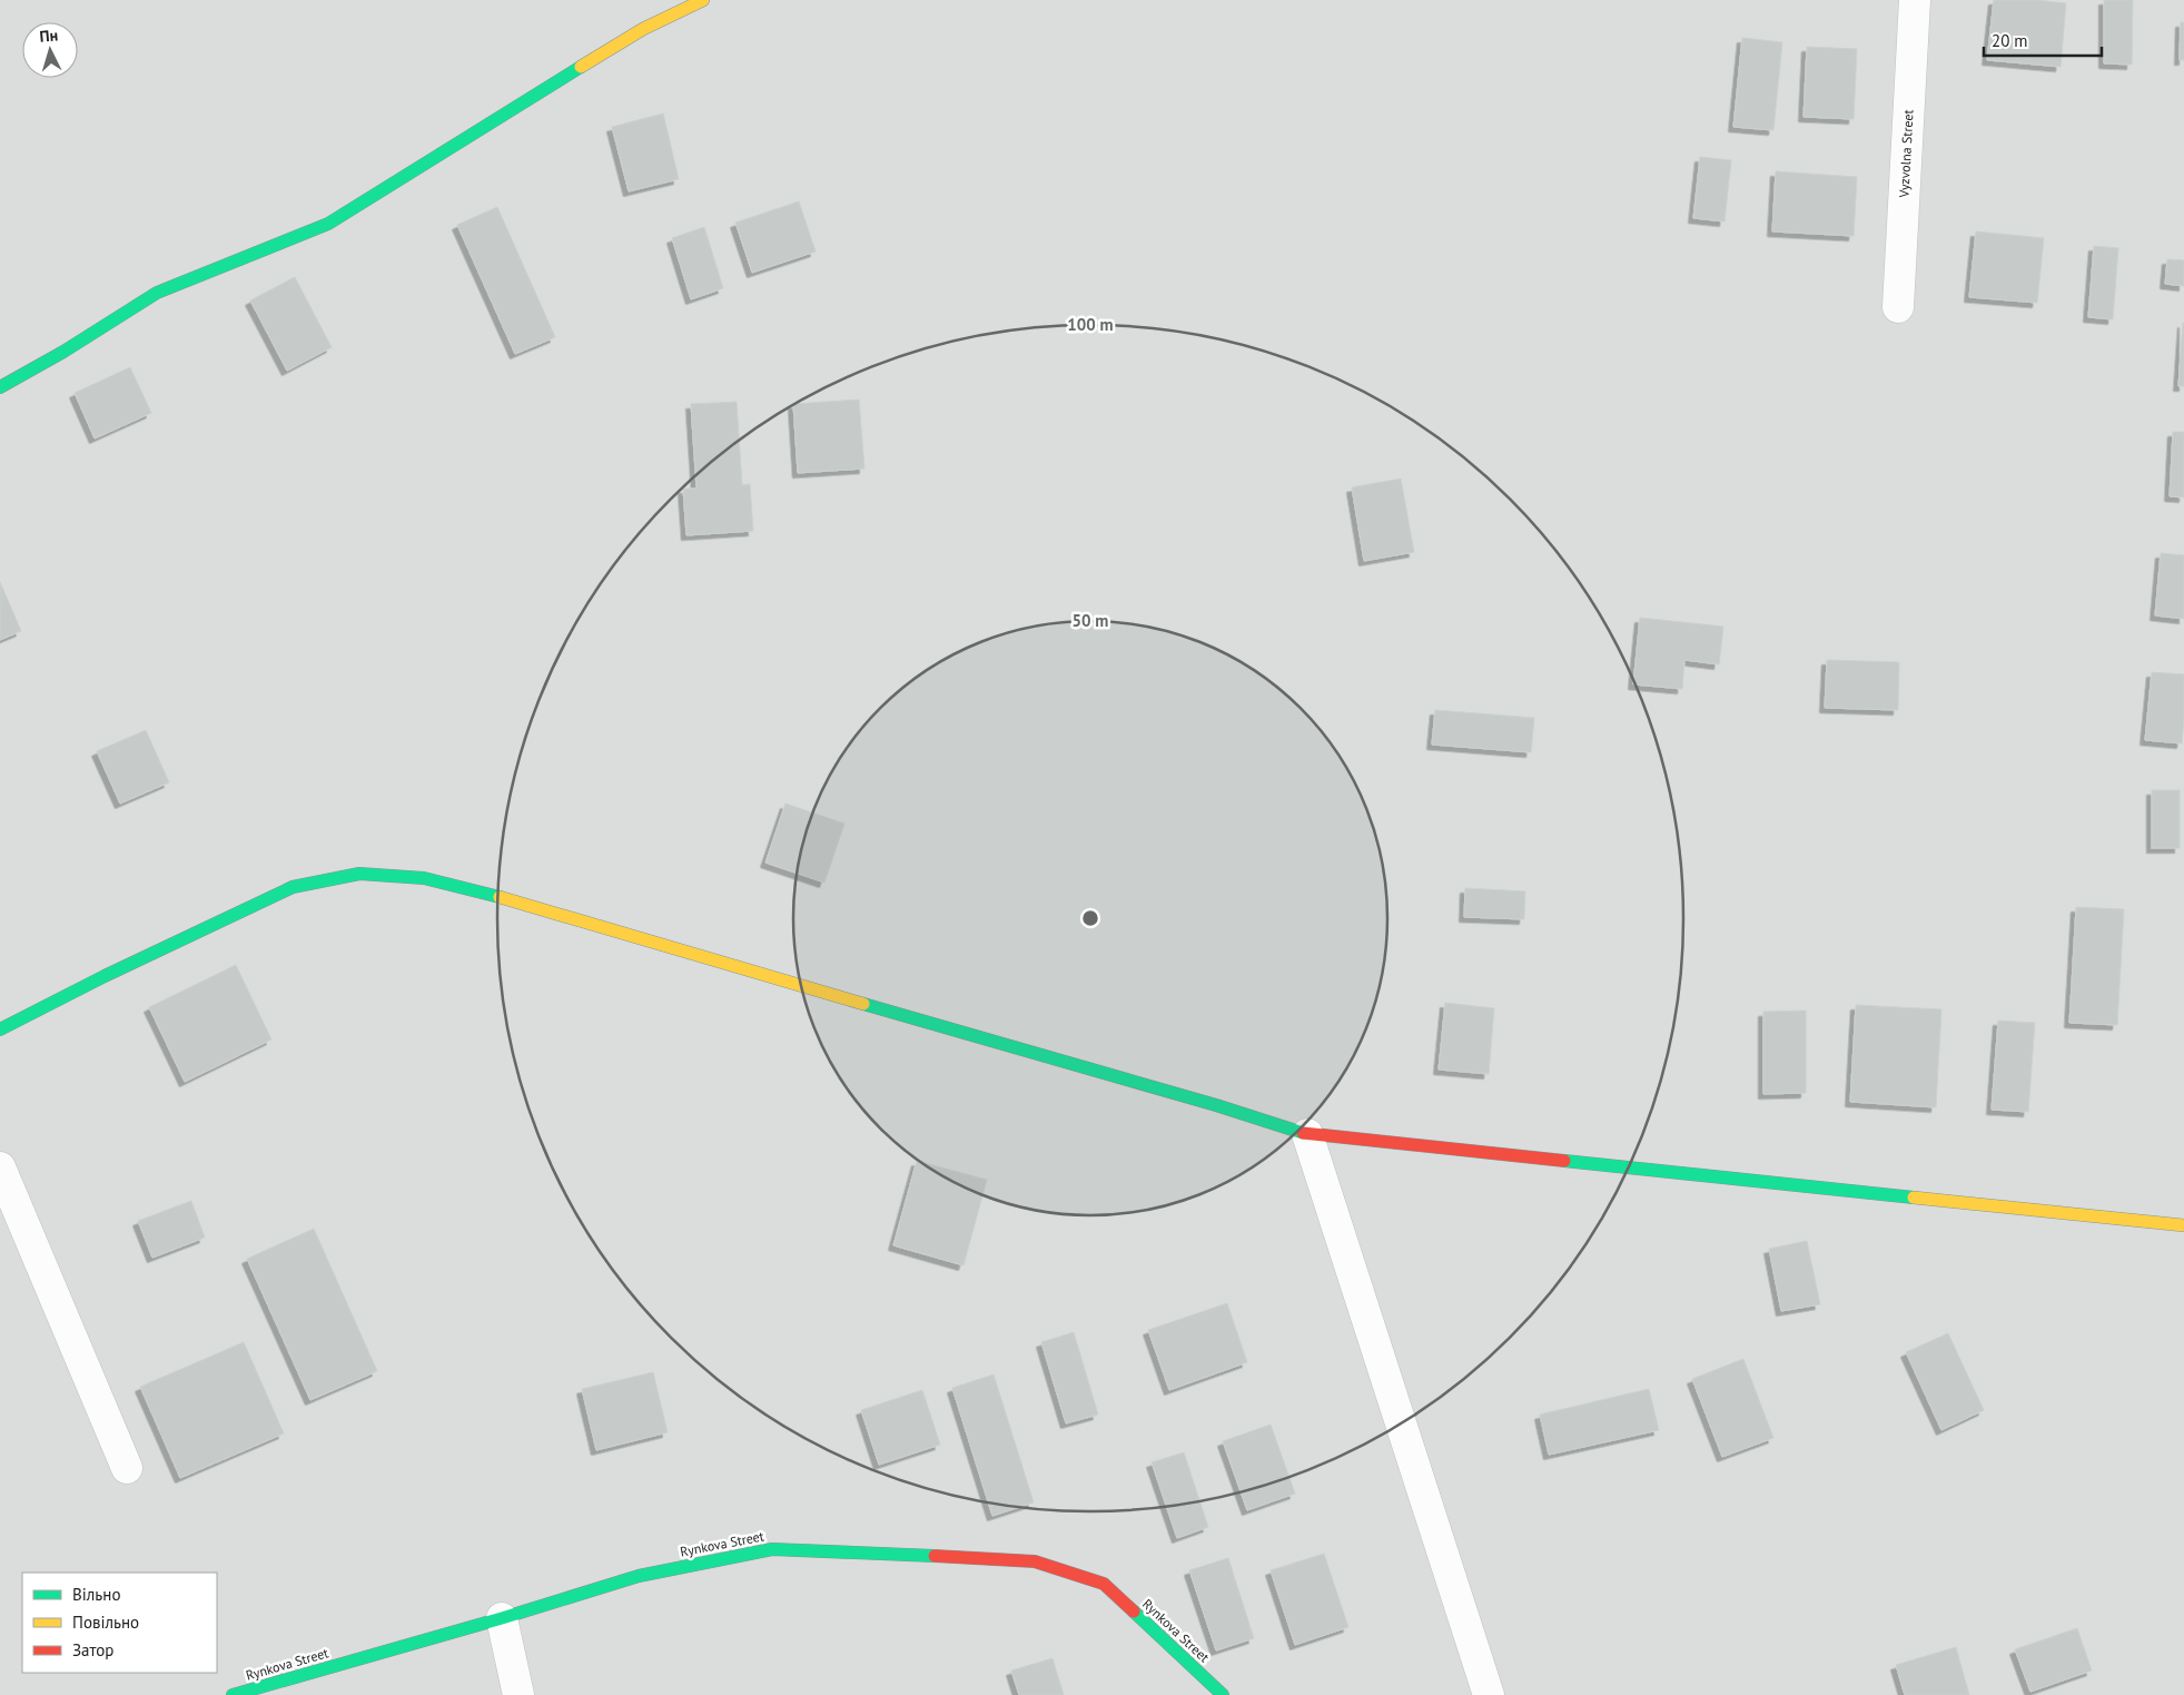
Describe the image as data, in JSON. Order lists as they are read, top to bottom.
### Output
{
  "streets": {
    "street": ["Vyzvolna Street", "Rynkova Street"]
  },
  "legend": ["Вільно", "Повільно", "Затор"],
  "scale_bar": "20 m",
  "north": "top",
  "rings": ["100 m", "50 m"]
}
